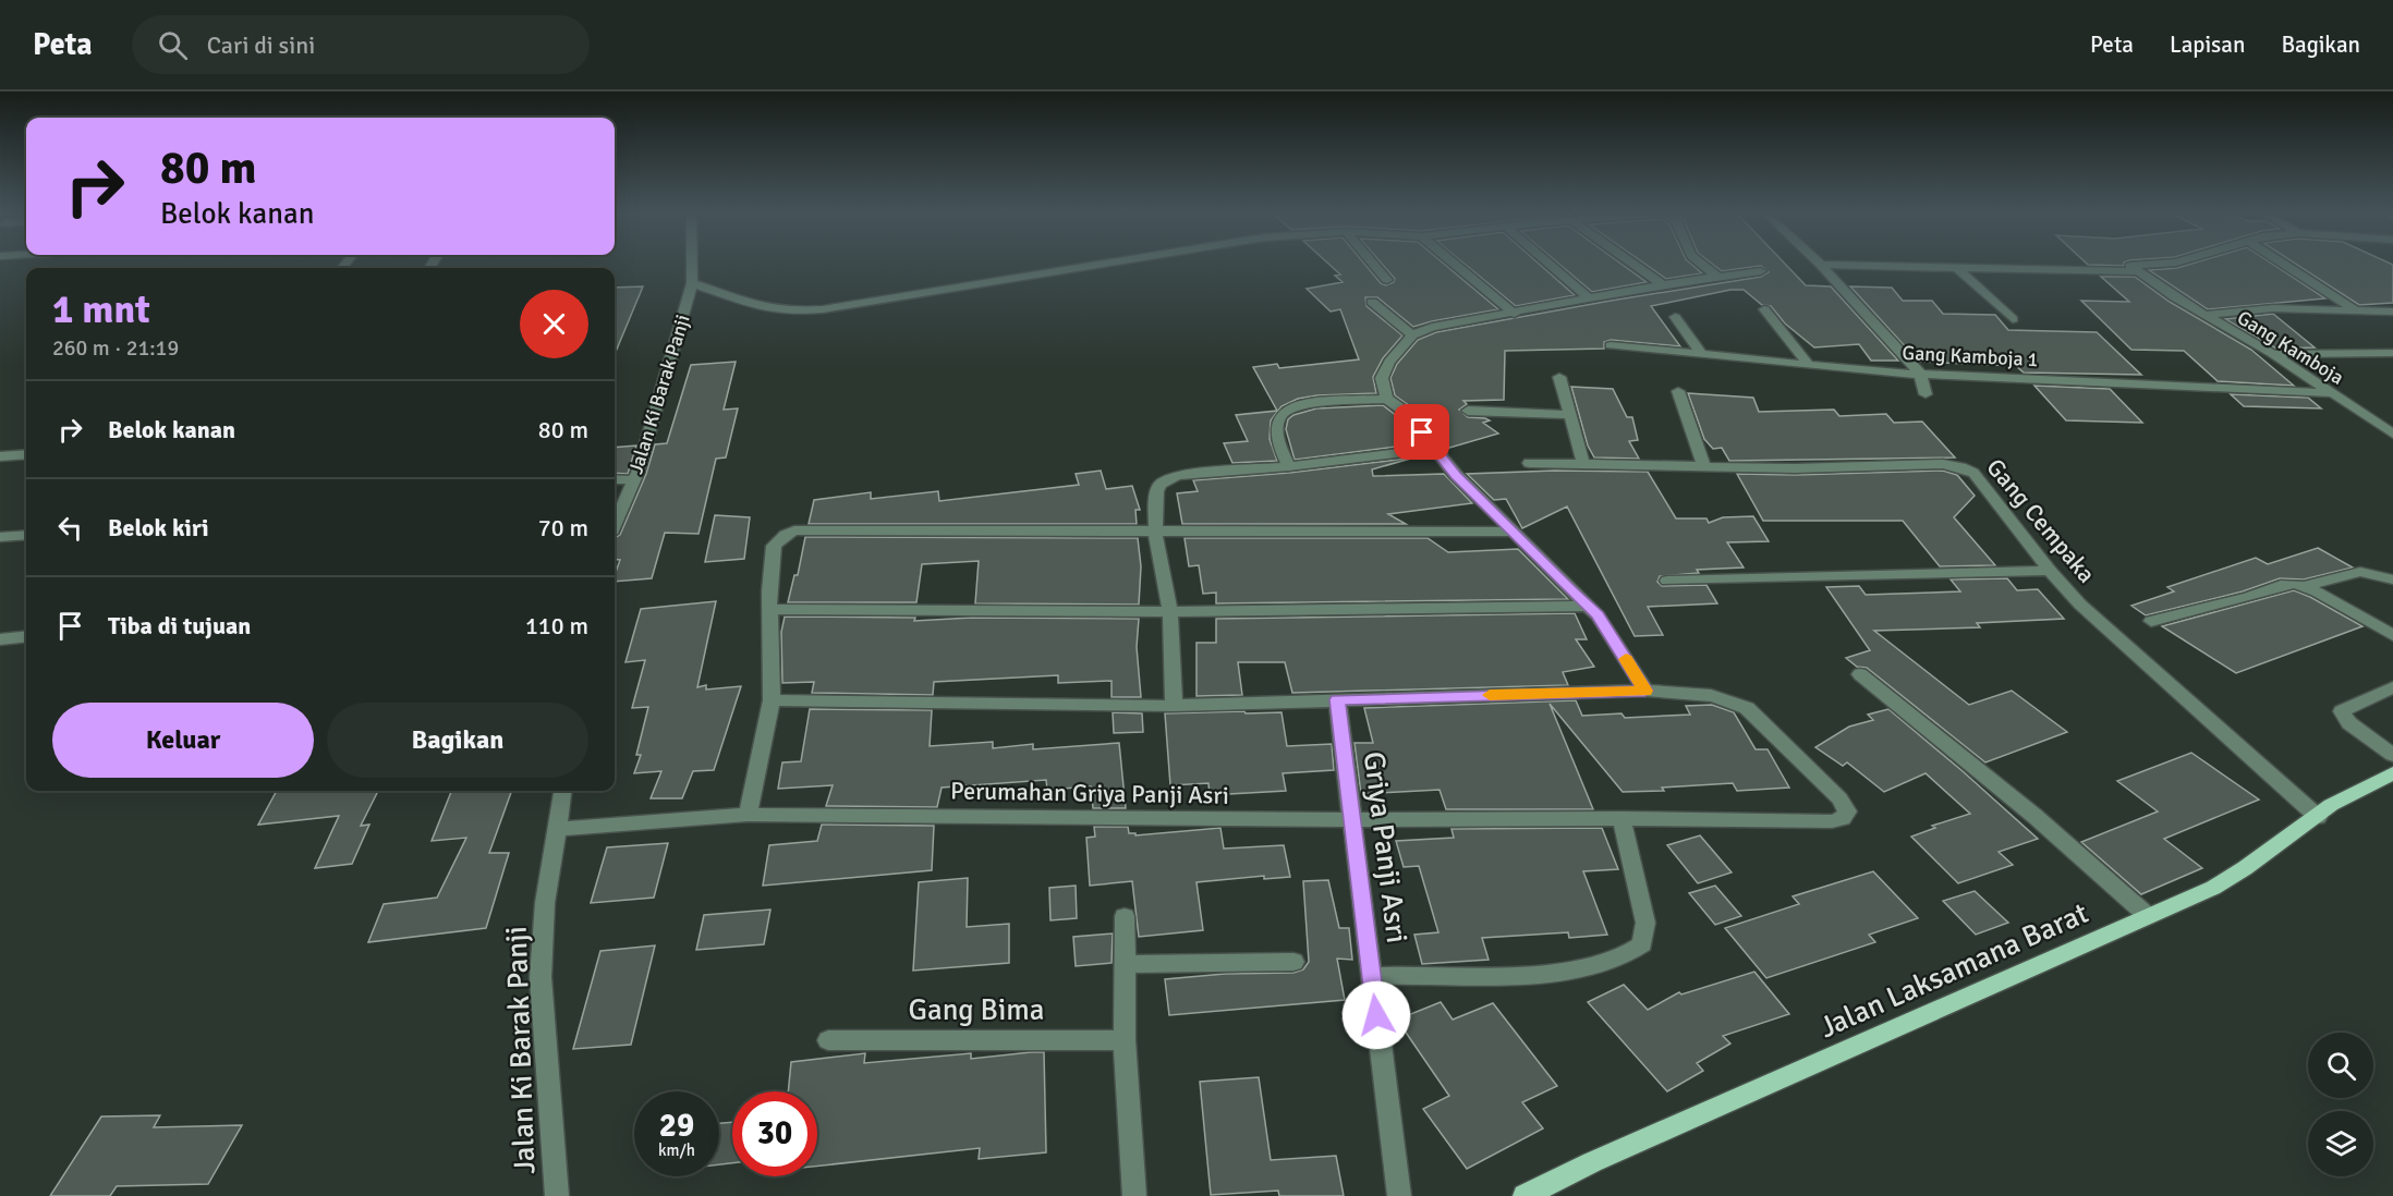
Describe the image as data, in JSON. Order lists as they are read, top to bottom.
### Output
{
  "streets": {
    "main road": ["Jalan Laksamana Barat"],
    "street": [
      "Gang Kamboja",
      "Gang Kamboja 1",
      "Jalan Ki Barak Panji",
      "Gang Cempaka",
      "Perumahan Griya Panji Asri",
      "Griya Panji Asri",
      "Gang Bima"
    ]
  },
  "crossings": [
    ["Gang Kamboja", "Gang Kamboja 1"],
    ["Jalan Ki Barak Panji", "Perumahan Griya Panji Asri"],
    ["Gang Cempaka", "Jalan Laksamana Barat"],
    ["Perumahan Griya Panji Asri", "Griya Panji Asri"]
  ],
  "page": {
    "header": "Peta",
    "search": "Cari di sini",
    "nav": ["Peta", "Lapisan", "Bagikan"],
    "turn": ["80 m", "Belok kanan"],
    "heading": ["1 mnt", "260 m · 21:19"],
    "list": [
      {
        "name": "Belok kanan",
        "value": "80 m"
      },
      {
        "name": "Belok kiri",
        "value": "70 m"
      },
      {
        "name": "Tiba di tujuan",
        "value": "110 m"
      }
    ],
    "buttons": ["Keluar", "Bagikan"],
    "speed": "29 km/h",
    "limit": "30"
  }
}
